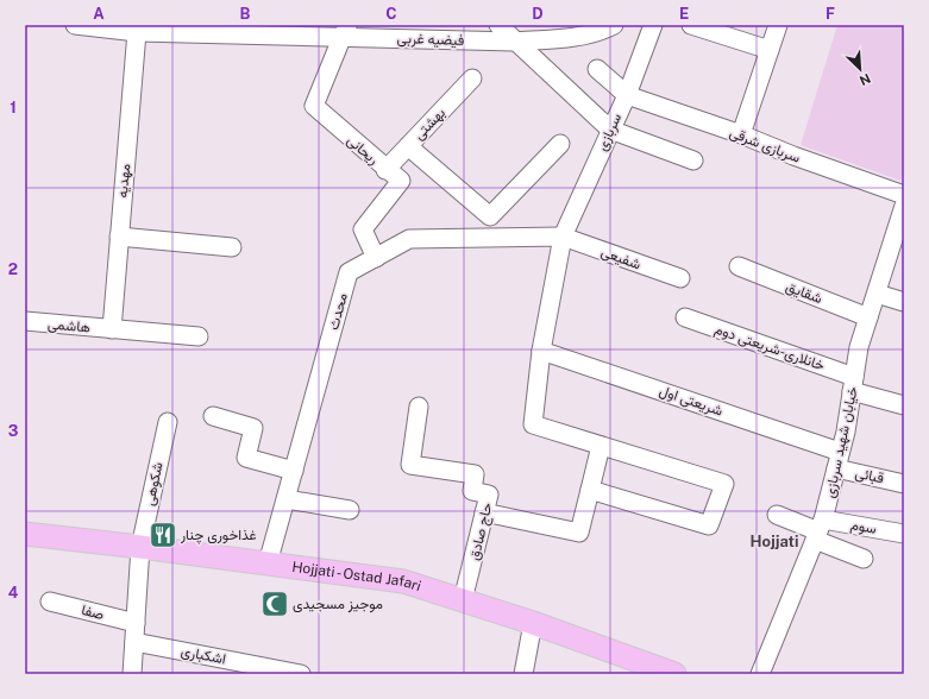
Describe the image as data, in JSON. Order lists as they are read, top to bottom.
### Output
{
  "streets": {
    "main road": ["Hojjati - Ostad Jafari"],
    "street": [
      "فیضیه غربی",
      "بهشتی",
      "سربازی",
      "سربازی شرقی",
      "ریحانی",
      "مهدیه",
      "شفیعی",
      "شقایق",
      "محدث",
      "هاشمی",
      "خانلاری-شریعتی دوم",
      "شریعتی اول",
      "خیابان شهید سربازی",
      "قبائی",
      "شکوهی",
      "سوم",
      "حاج صادق",
      "صفا",
      "اشکباری"
    ]
  },
  "crossings": [
    ["فیضیه غربی", "ریحانی"],
    ["فیضیه غربی", "مهدیه"],
    ["بهشتی", "ریحانی"],
    ["سربازی", "سربازی شرقی"],
    ["سربازی", "شفیعی"],
    ["سربازی", "محدث"],
    ["سربازی", "شریعتی اول"],
    ["ریحانی", "محدث"],
    ["مهدیه", "هاشمی"],
    ["شفیعی", "محدث"],
    ["شقایق", "خیابان شهید سربازی"],
    ["محدث", "Hojjati - Ostad Jafari"],
    ["خانلاری-شریعتی دوم", "خیابان شهید سربازی"],
    ["شریعتی اول", "خیابان شهید سربازی"],
    ["شریعتی اول", "قبائی"],
    ["خیابان شهید سربازی", "قبائی"],
    ["خیابان شهید سربازی", "سوم"],
    ["شکوهی", "Hojjati - Ostad Jafari"],
    ["شکوهی", "صفا"],
    ["شکوهی", "اشکباری"],
    ["حاج صادق", "Hojjati - Ostad Jafari"]
  ],
  "districts": ["Hojjati"],
  "places": {
    "restaurant": ["غذاخوری چنار"],
    "mosque": ["موجیز مسجیدی"]
  },
  "north": "bottom right",
  "grid": {
    "columns": [
      "A",
      "B",
      "C",
      "D",
      "E",
      "F"
    ],
    "rows": [
      "1",
      "2",
      "3",
      "4"
    ]
  }
}
